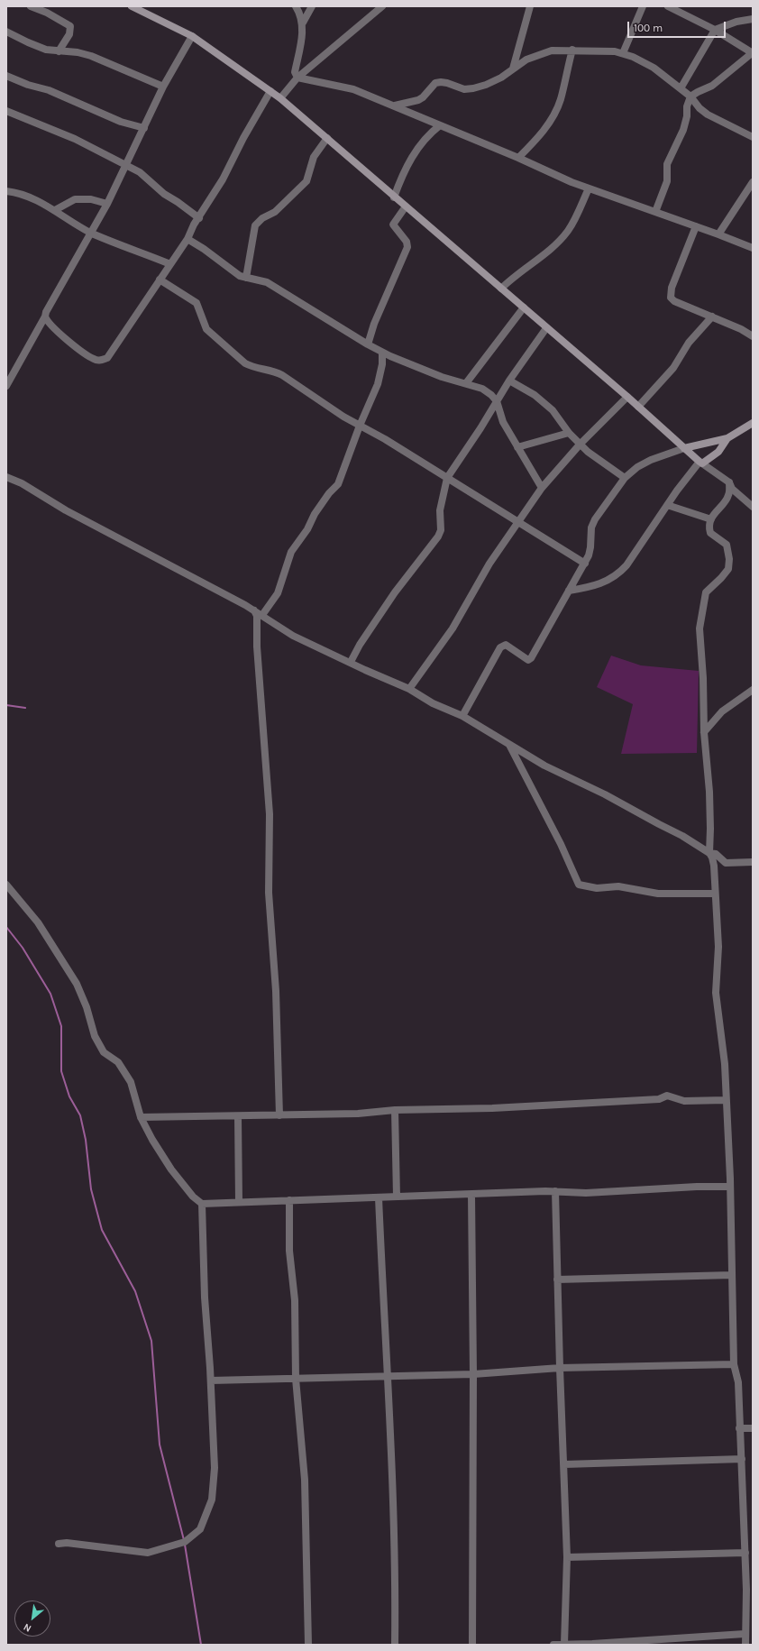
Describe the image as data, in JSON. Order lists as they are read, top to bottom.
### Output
{
  "scale_bar": "100 m",
  "north": "bottom left"
}
